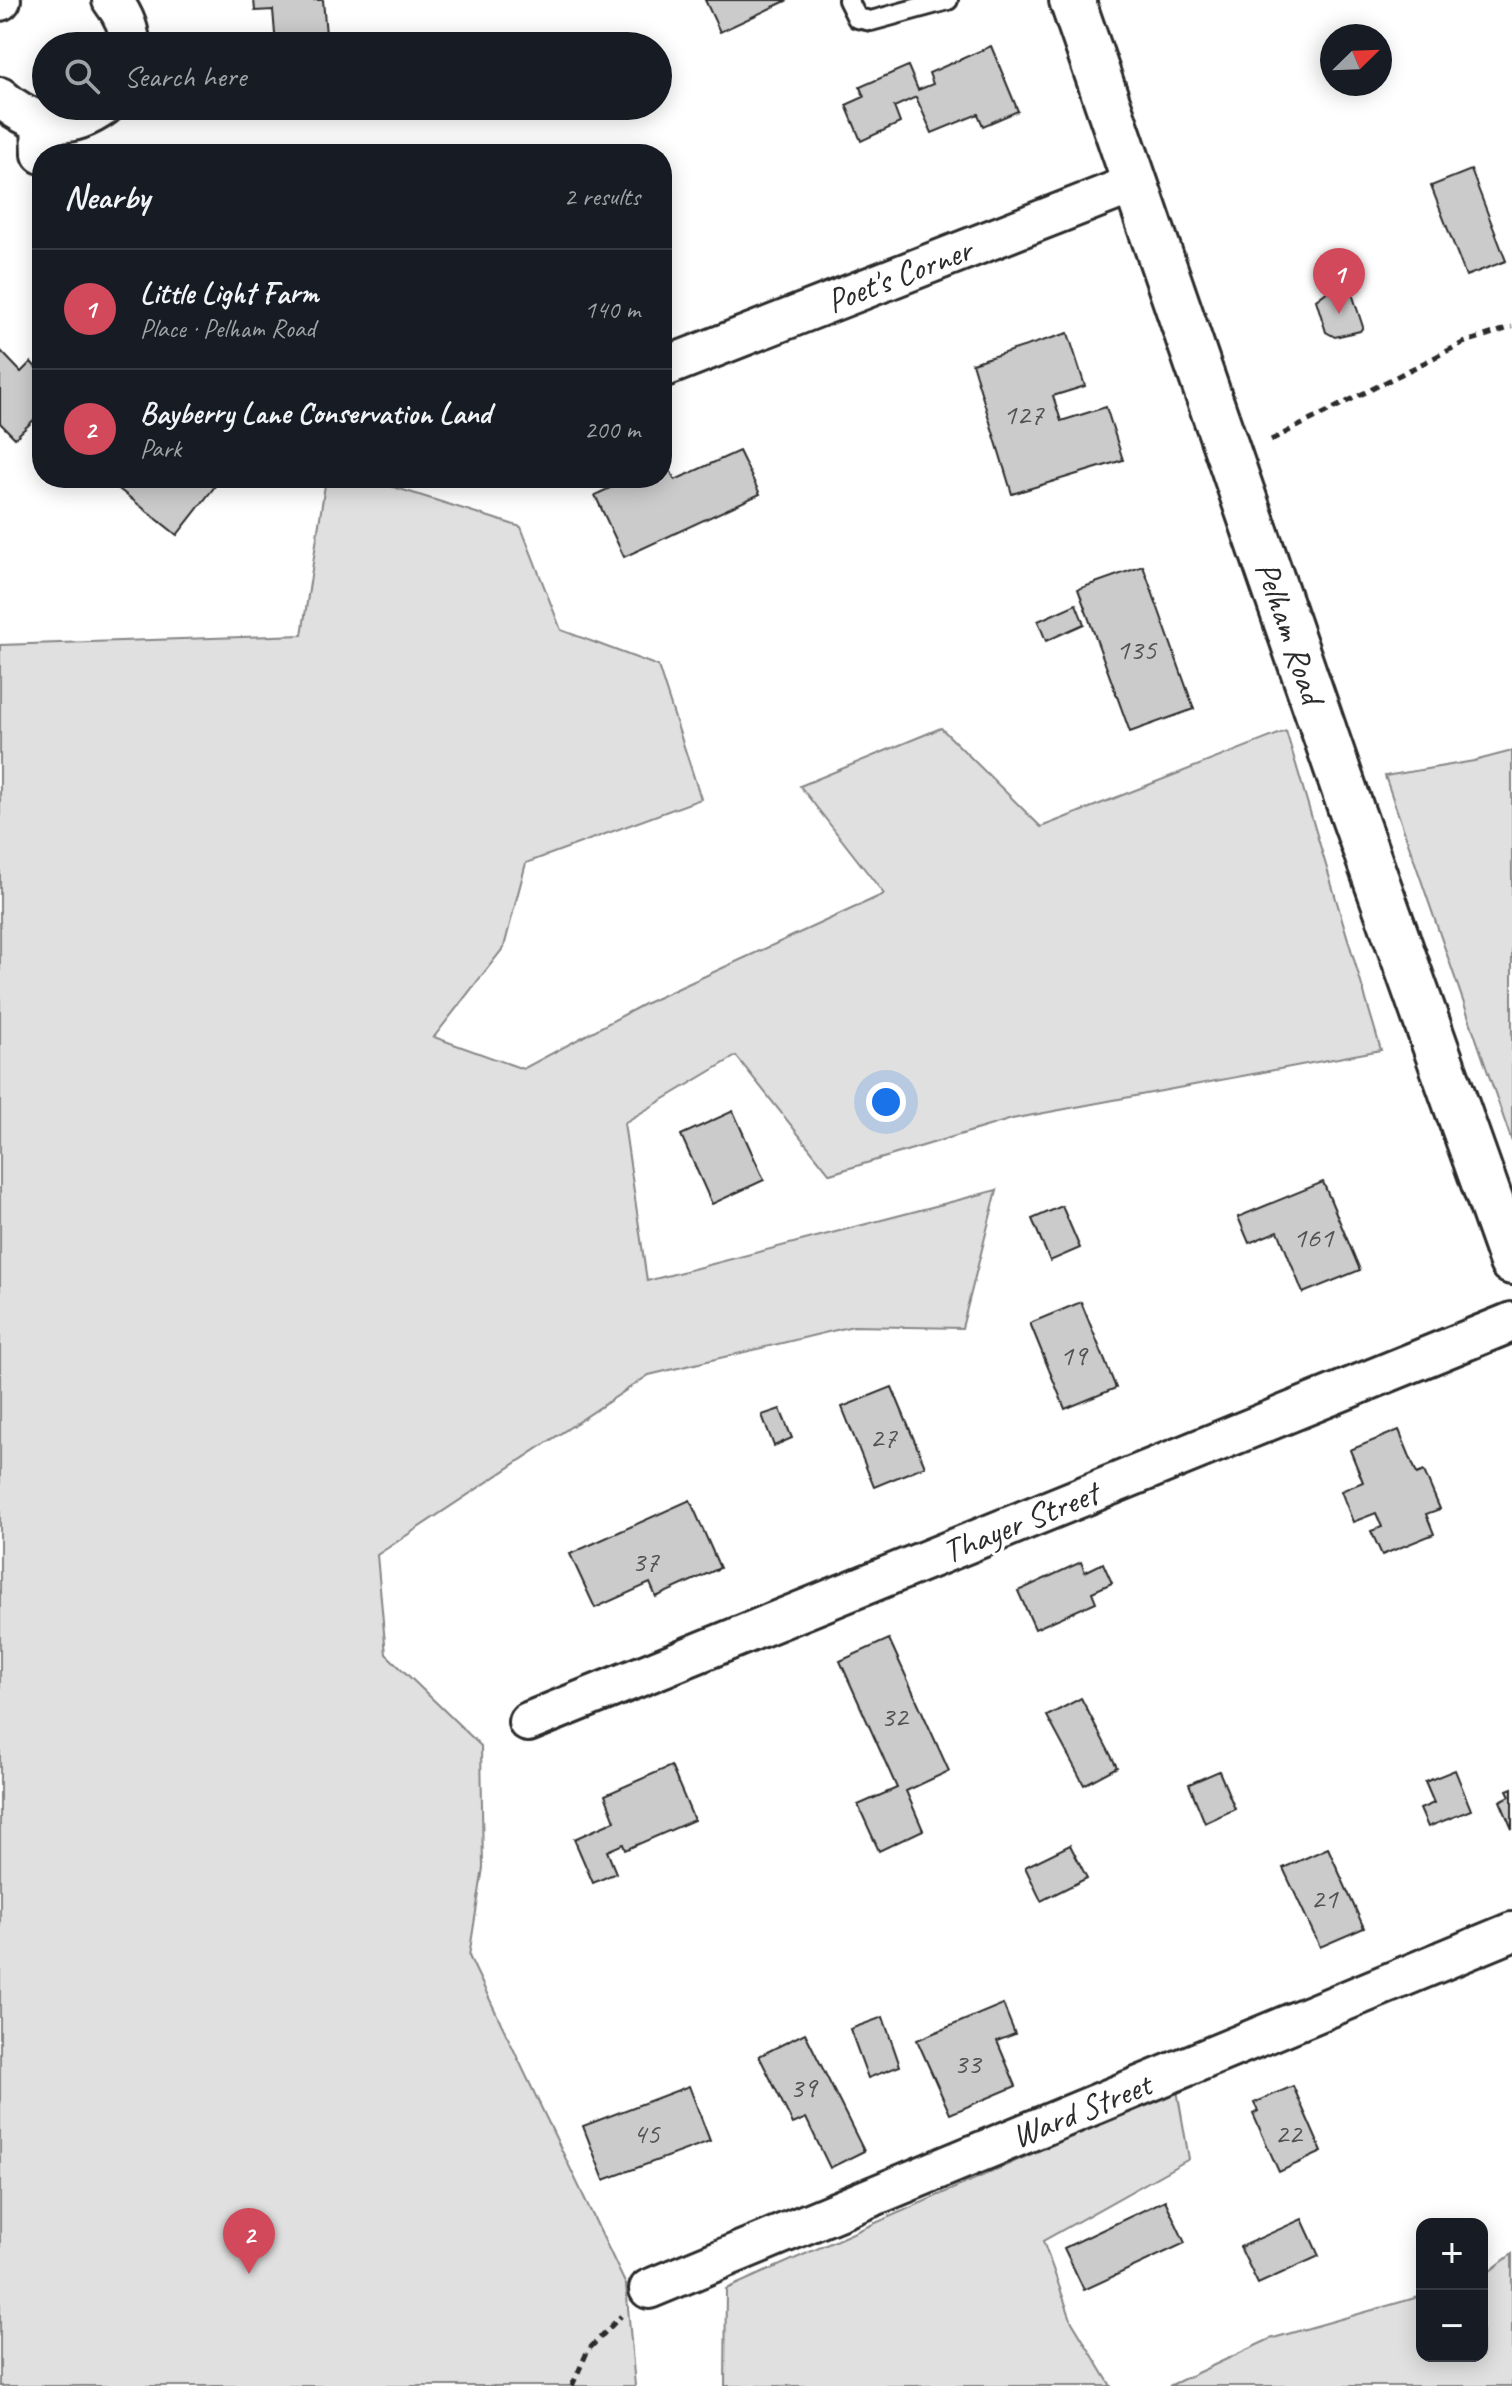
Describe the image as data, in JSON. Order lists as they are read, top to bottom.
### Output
{
  "streets": {
    "main road": ["Pelham Road"],
    "street": ["Poet's Corner", "Thayer Street", "Ward Street"]
  },
  "crossings": [
    ["Poet's Corner", "Pelham Road"]
  ],
  "house_numbers": [
    "127",
    "135",
    "161",
    "19",
    "27",
    "37",
    "32",
    "21",
    "33",
    "39",
    "45",
    "22"
  ],
  "north": "top right",
  "page": {
    "search": "Search here",
    "heading": ["Nearby", "2 results"],
    "pins": ["1", "2"],
    "list": [
      {
        "mark": "1",
        "name": "Little Light Farm",
        "note": "Place · Pelham Road",
        "value": "140 m"
      },
      {
        "mark": "2",
        "name": "Bayberry Lane Conservation Land",
        "note": "Park",
        "value": "200 m"
      }
    ],
    "map_buttons": ["+", "−"]
  }
}
